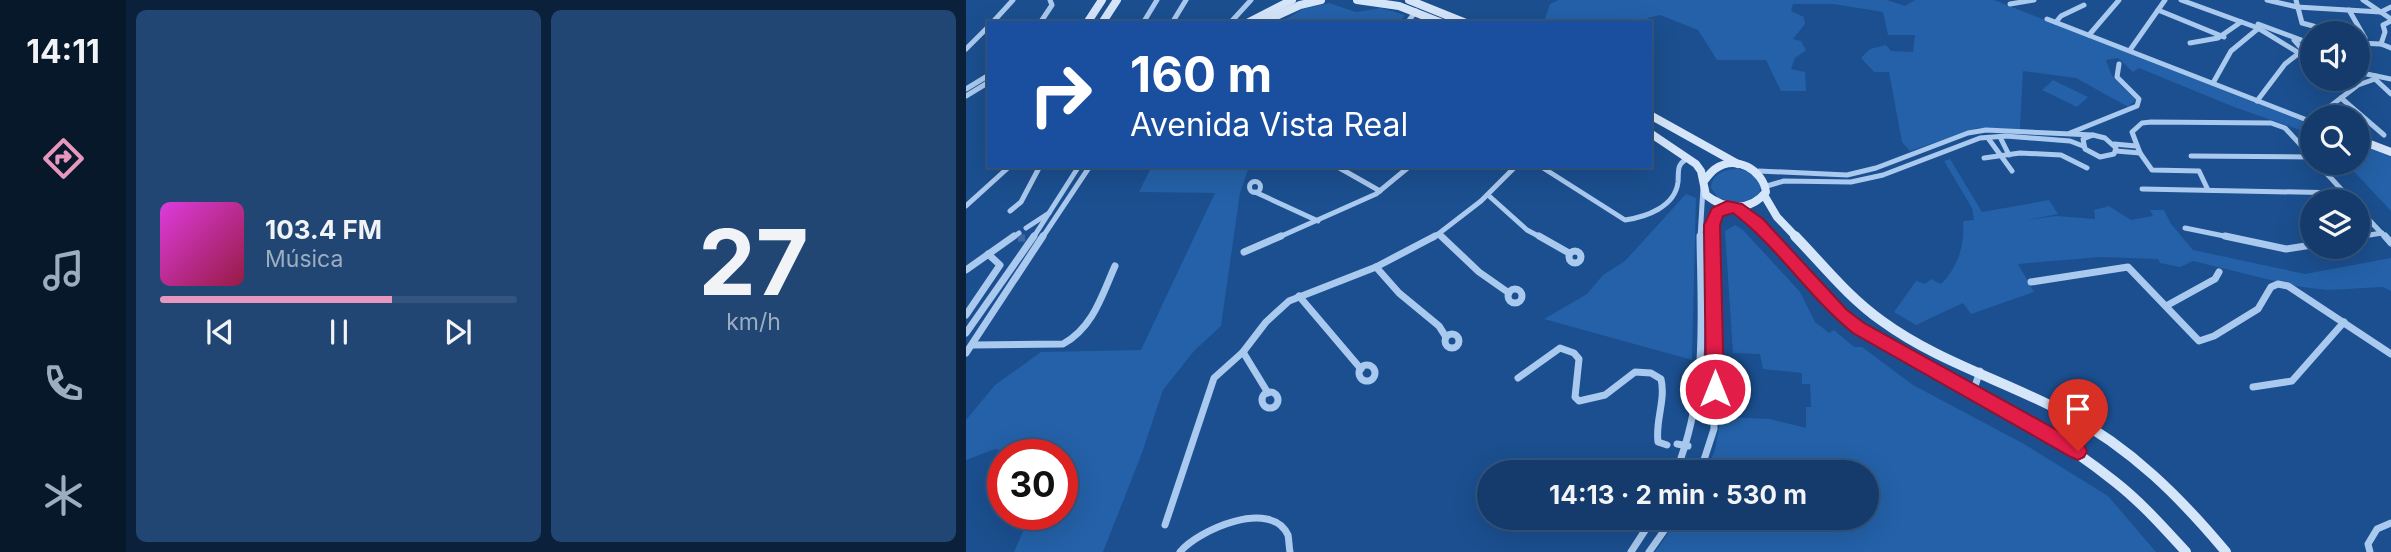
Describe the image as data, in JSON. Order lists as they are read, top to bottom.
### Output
{
  "page": {
    "tabs": "14:11",
    "tile": ["27", "km/h"],
    "turn": ["160 m", "Avenida Vista Real"],
    "song": ["103.4 FM", "Música"],
    "limit": "30",
    "trip": "14:13 · 2 min · 530 m"
  }
}
